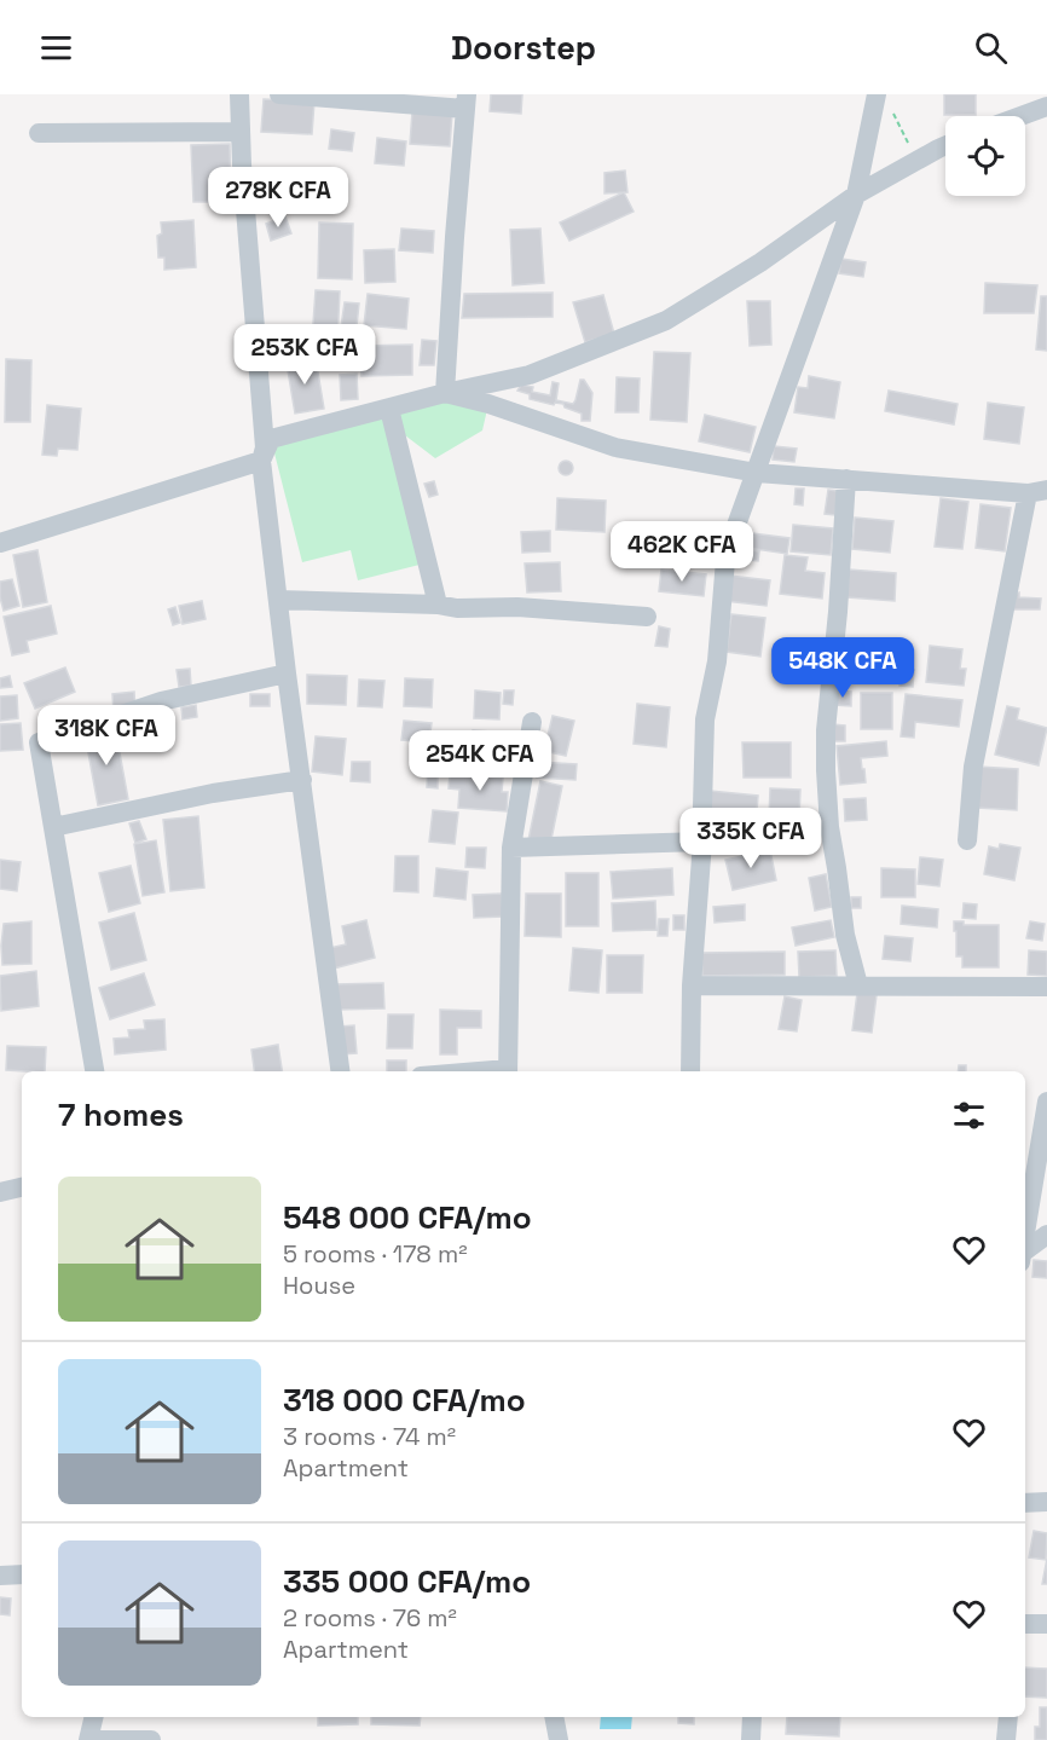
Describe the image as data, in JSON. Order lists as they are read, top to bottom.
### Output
{
  "page": {
    "header": "Doorstep",
    "price": [
      "278K CFA",
      "253K CFA",
      "462K CFA",
      "548K CFA",
      "318K CFA",
      "254K CFA",
      "335K CFA"
    ],
    "heading": "7 homes",
    "list": [
      {
        "name": "548 000 CFA/mo",
        "note": "5 rooms · 178 m² · House"
      },
      {
        "name": "318 000 CFA/mo",
        "note": "3 rooms · 74 m² · Apartment"
      },
      {
        "name": "335 000 CFA/mo",
        "note": "2 rooms · 76 m² · Apartment"
      }
    ]
  }
}
